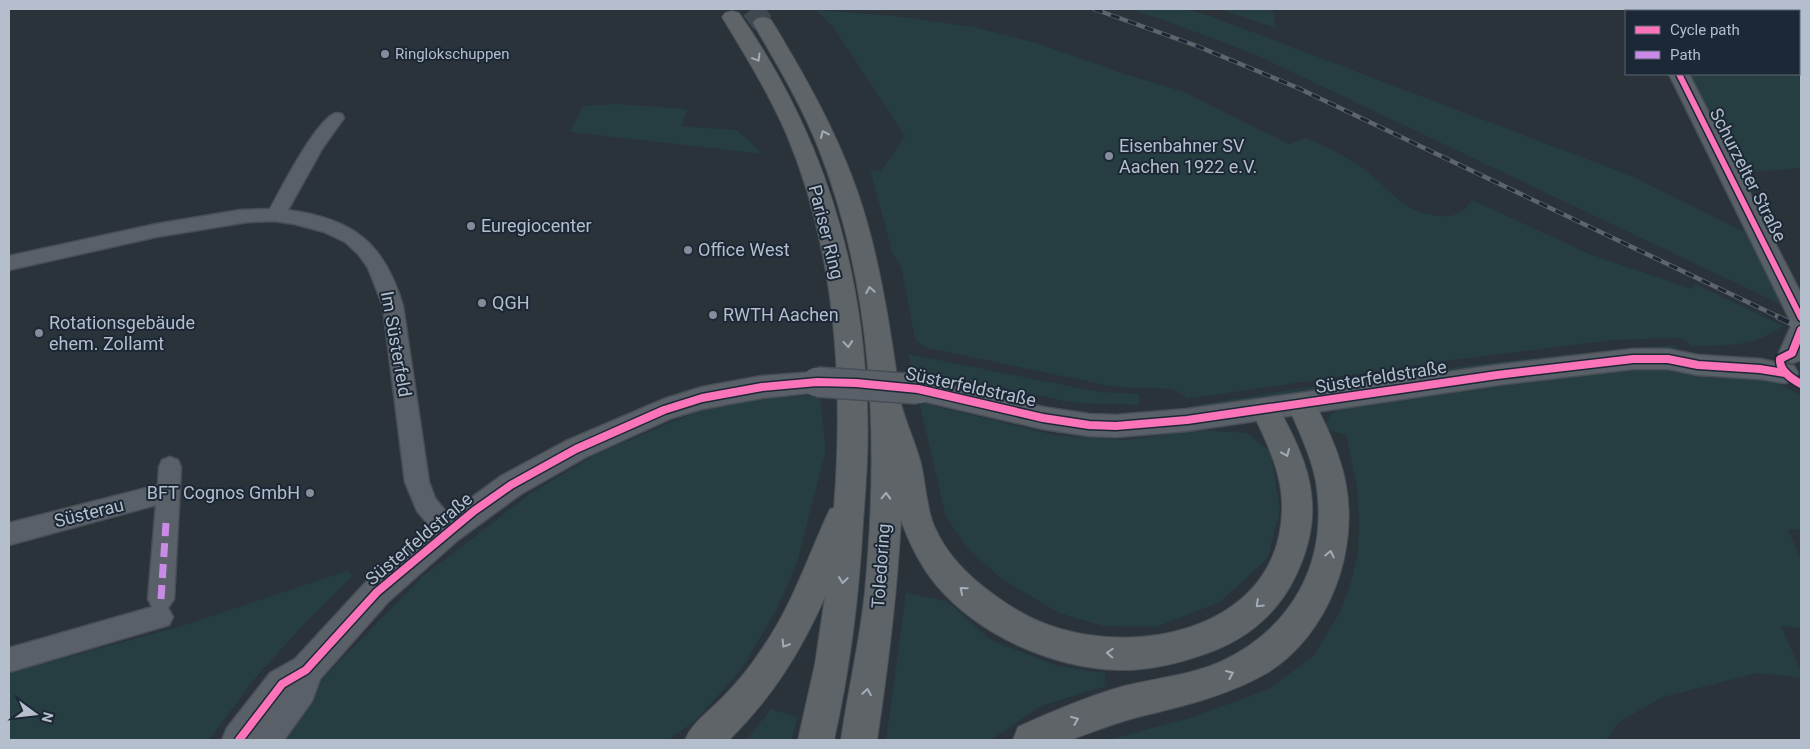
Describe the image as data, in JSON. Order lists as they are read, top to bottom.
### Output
{
  "streets": {
    "highway": ["Pariser Ring", "Toledoring"],
    "street": [
      "Schurzelter Straße",
      "Im Süsterfeld",
      "Süsterfeldstraße",
      "Süsterau"
    ]
  },
  "crossings": [
    ["Pariser Ring", "Toledoring"],
    ["Im Süsterfeld", "Süsterfeldstraße"]
  ],
  "places": [
    "Ringlokschuppen",
    "Eisenbahner SV Aachen 1922 e.V.",
    "Euregiocenter",
    "Office West",
    "QGH",
    "RWTH Aachen",
    "Rotationsgebäude ehem. Zollamt",
    "BFT Cognos GmbH"
  ],
  "legend": ["Cycle path", "Path"],
  "north": "right"
}
